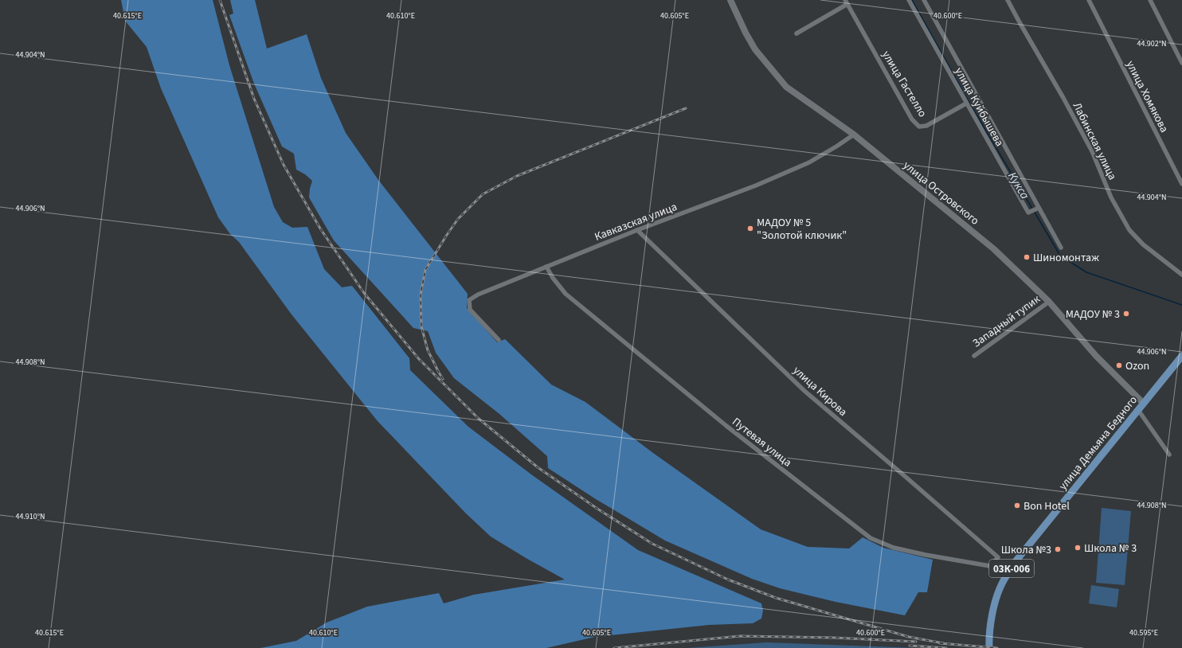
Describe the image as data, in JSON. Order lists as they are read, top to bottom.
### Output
{
  "streets": {
    "main road": ["улица Демьяна Бедного", "03К-006"],
    "street": [
      "улица Гастелло",
      "улица Хомякова",
      "улица Куйбышева",
      "Лабинская улица",
      "улица Островского",
      "Кавказская улица",
      "Западный тупик",
      "улица Кирова",
      "Путевая улица"
    ]
  },
  "crossings": [
    ["улица Гастелло", "улица Куйбышева"],
    ["улица Островского", "Кавказская улица"],
    ["улица Островского", "Западный тупик"],
    ["улица Островского", "улица Демьяна Бедного"],
    ["Кавказская улица", "улица Кирова"],
    ["Кавказская улица", "Путевая улица"],
    ["улица Кирова", "Путевая улица"]
  ],
  "water": ["Кукса"],
  "places": [
    "МАДОУ № 5 \"Золотой ключик\"",
    "Шиномонтаж",
    "МАДОУ № 3",
    "Ozon",
    "Bon Hotel",
    "Школа № 3",
    "Школа №3"
  ],
  "coordinates": [
    "40.615°E",
    "40.610°E",
    "40.605°E",
    "40.600°E",
    "44.902°N",
    "44.904°N",
    "44.906°N",
    "44.908°N",
    "44.910°N",
    "40.595°E"
  ]
}
